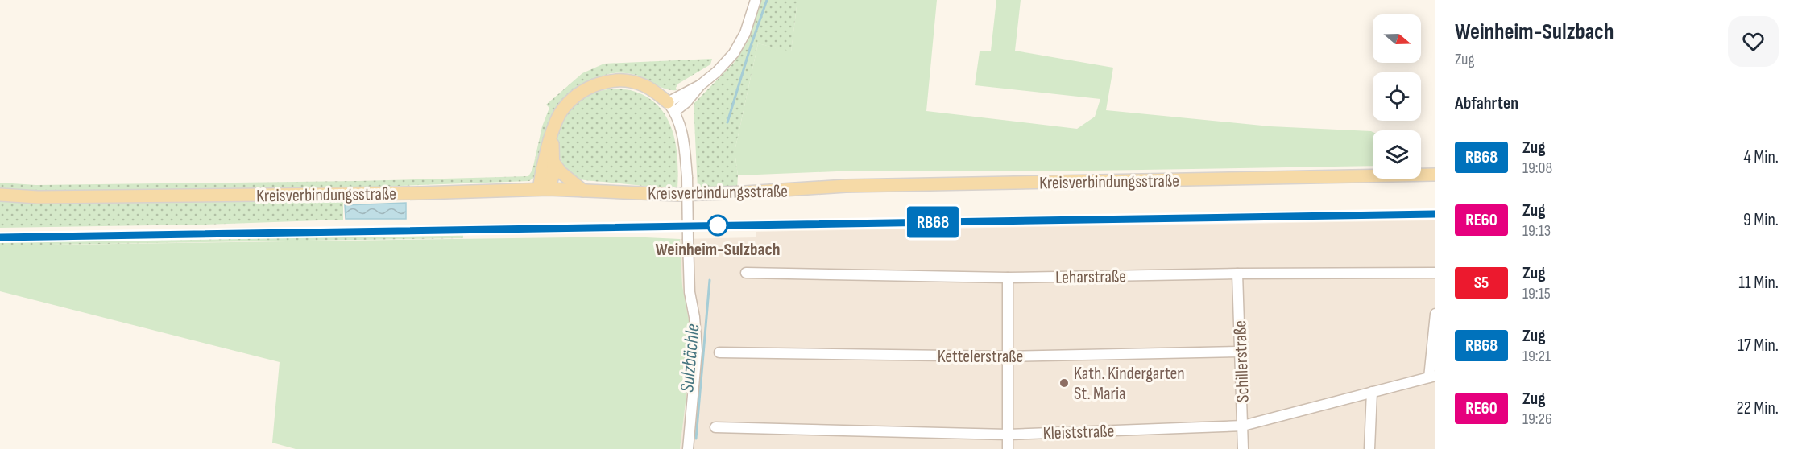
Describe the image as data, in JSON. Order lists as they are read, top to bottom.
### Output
{
  "streets": {
    "main road": ["Kreisverbindungsstraße"],
    "street": [
      "Leharstraße",
      "Kettelerstraße",
      "Schillerstraße",
      "Kleiststraße"
    ]
  },
  "crossings": [
    ["Leharstraße", "Schillerstraße"],
    ["Kettelerstraße", "Schillerstraße"],
    ["Schillerstraße", "Kleiststraße"]
  ],
  "water": ["Sulzbächle"],
  "places": ["Weinheim-Sulzbach", "Kath. Kindergarten St. Maria"],
  "north": "right",
  "page": {
    "on_map": "RB68",
    "heading": [
      ["Weinheim-Sulzbach", "Zug"],
      "Abfahrten"
    ],
    "list": [
      {
        "mark": "RB68",
        "name": "Zug",
        "note": "19:08",
        "value": "4 Min."
      },
      {
        "mark": "RE60",
        "name": "Zug",
        "note": "19:13",
        "value": "9 Min."
      },
      {
        "mark": "S5",
        "name": "Zug",
        "note": "19:15",
        "value": "11 Min."
      },
      {
        "mark": "RB68",
        "name": "Zug",
        "note": "19:21",
        "value": "17 Min."
      },
      {
        "mark": "RE60",
        "name": "Zug",
        "note": "19:26",
        "value": "22 Min."
      }
    ]
  }
}
